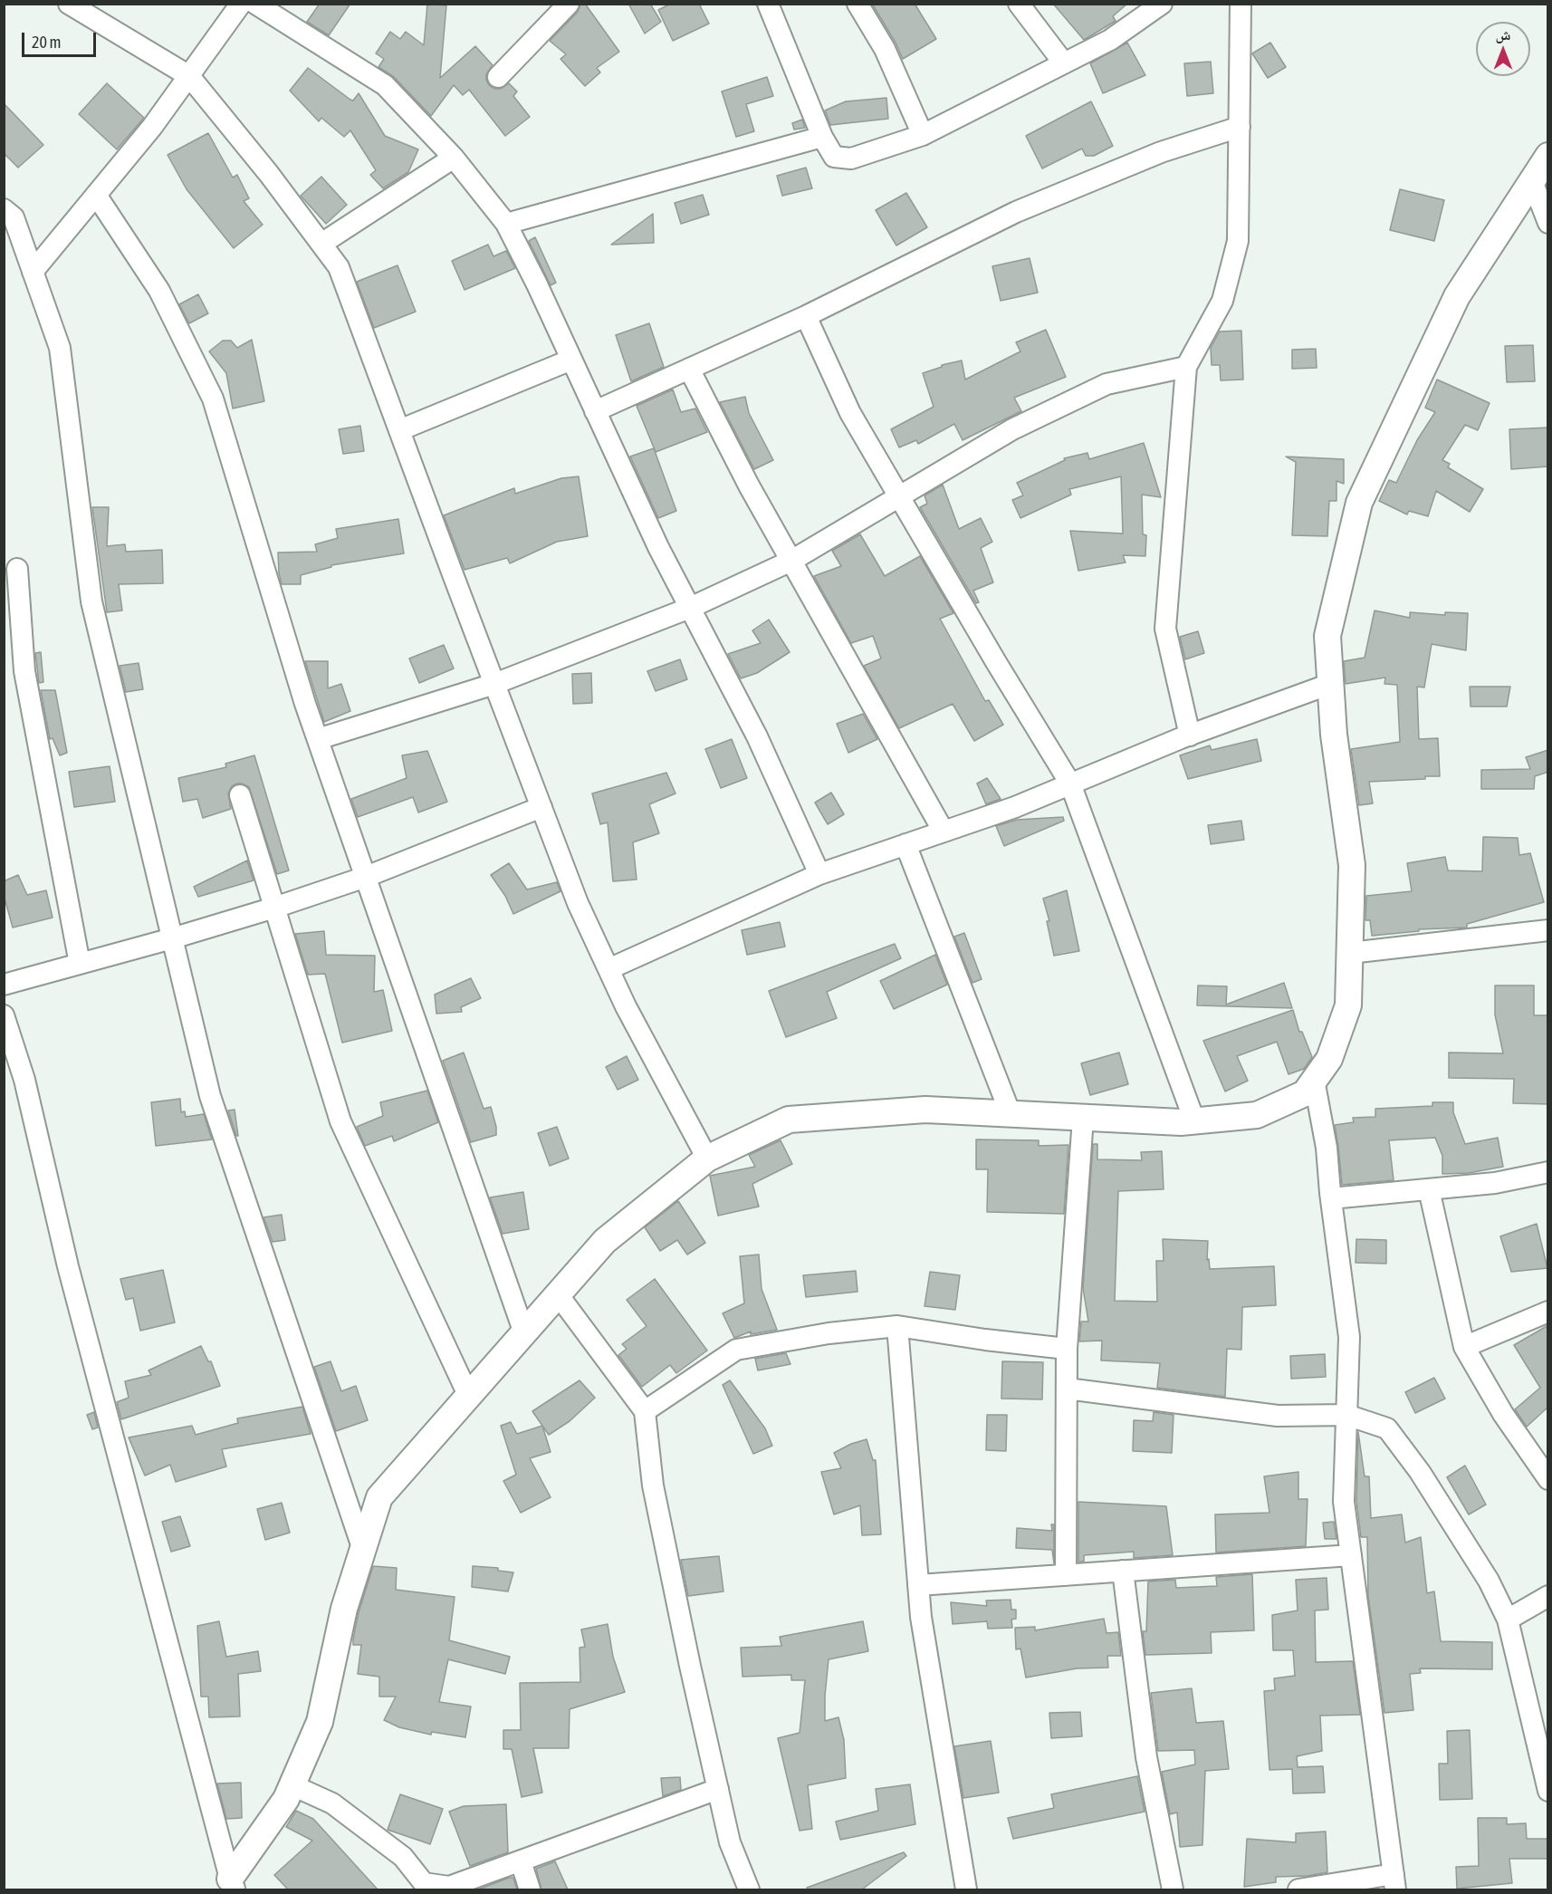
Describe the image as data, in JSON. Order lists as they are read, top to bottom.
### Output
{
  "scale_bar": "20 m",
  "north": "top"
}
